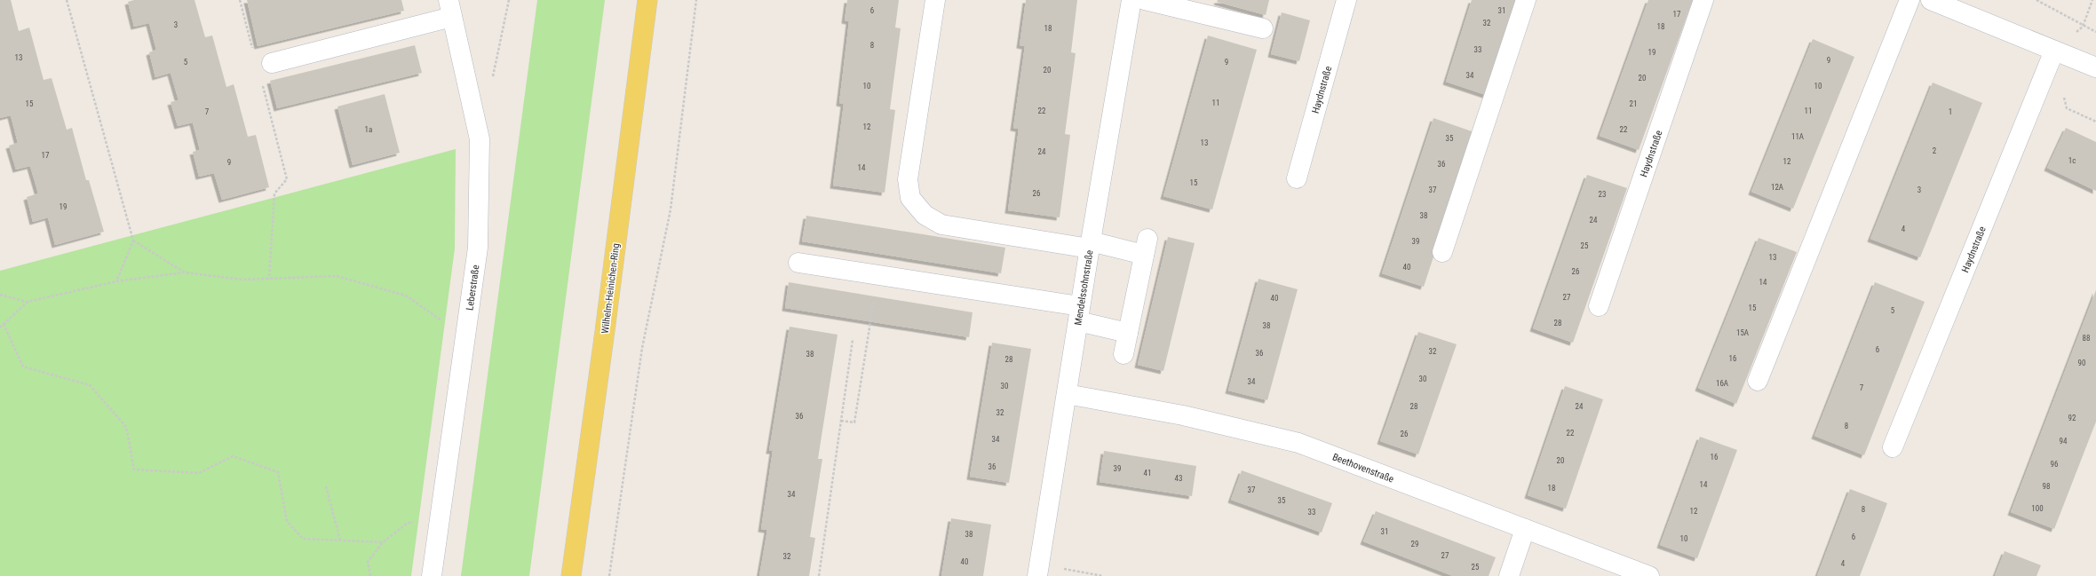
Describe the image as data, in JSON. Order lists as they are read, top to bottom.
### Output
{
  "streets": {
    "main road": ["Wilhelm-Heinichen-Ring"],
    "street": [
      "Haydnstraße",
      "Leberstraße",
      "Mendelssohnstraße",
      "Beethovenstraße"
    ]
  },
  "crossings": [
    ["Mendelssohnstraße", "Beethovenstraße"]
  ],
  "house_numbers": [
    "6",
    "31",
    "17",
    "32",
    "3",
    "18",
    "18",
    "8",
    "33",
    "19",
    "13",
    "9",
    "5",
    "9",
    "20",
    "34",
    "20",
    "10",
    "10",
    "11",
    "15",
    "21",
    "22",
    "11",
    "7",
    "1",
    "12",
    "1a",
    "22",
    "11A",
    "35",
    "13",
    "2",
    "24",
    "17",
    "1c",
    "12",
    "9",
    "36",
    "14",
    "15",
    "12A",
    "37",
    "3",
    "26",
    "23",
    "19",
    "38",
    "24",
    "4",
    "39",
    "25",
    "13",
    "40",
    "26",
    "14",
    "27",
    "40",
    "15",
    "5",
    "28",
    "38",
    "15A",
    "88",
    "6",
    "32",
    "36",
    "38",
    "16",
    "28",
    "90",
    "30",
    "34",
    "16A",
    "30",
    "7",
    "28",
    "24",
    "32",
    "36",
    "92",
    "8",
    "22",
    "26",
    "34",
    "94",
    "16",
    "20",
    "96",
    "36",
    "39",
    "41",
    "43",
    "14",
    "98",
    "18",
    "37",
    "34",
    "35",
    "100",
    "8",
    "12",
    "33",
    "31",
    "38",
    "6",
    "10",
    "29",
    "27",
    "32",
    "40",
    "4",
    "25"
  ]
}
